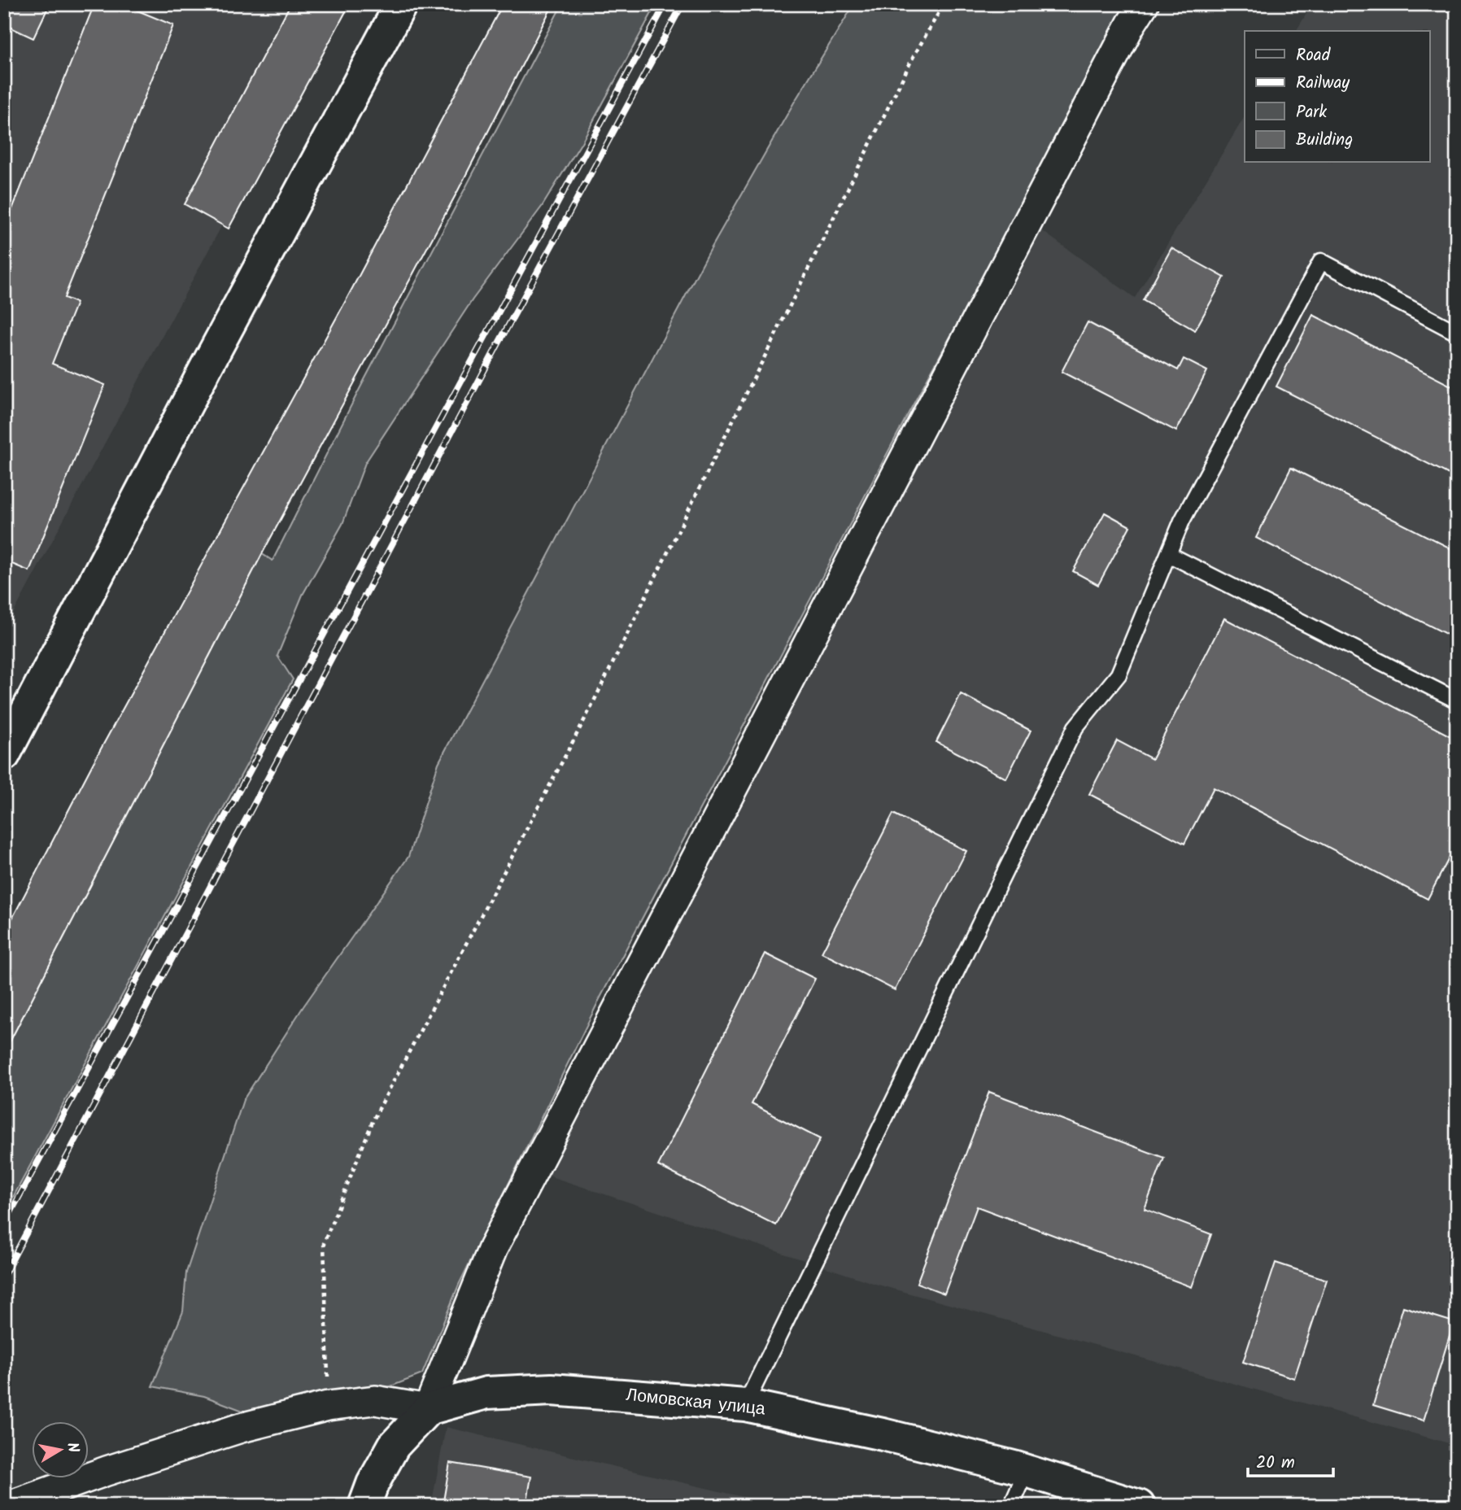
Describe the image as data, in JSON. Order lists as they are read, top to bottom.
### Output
{
  "streets": {
    "main road": ["Ломовская улица"]
  },
  "legend": [
    "Road",
    "Railway",
    "Park",
    "Building"
  ],
  "scale_bar": "20 m",
  "north": "right"
}
